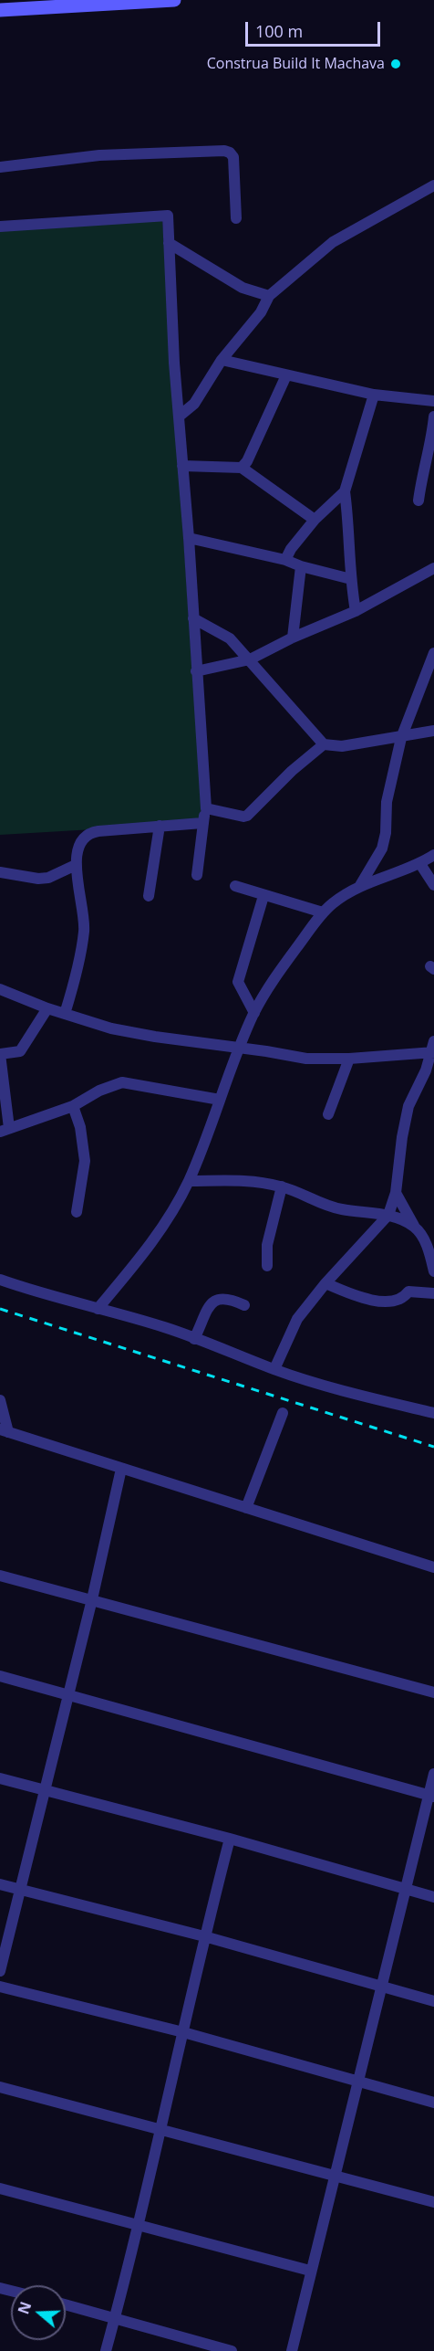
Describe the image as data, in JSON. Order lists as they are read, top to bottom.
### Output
{
  "places": ["Construa Build It Machava"],
  "scale_bar": "100 m",
  "north": "left"
}
